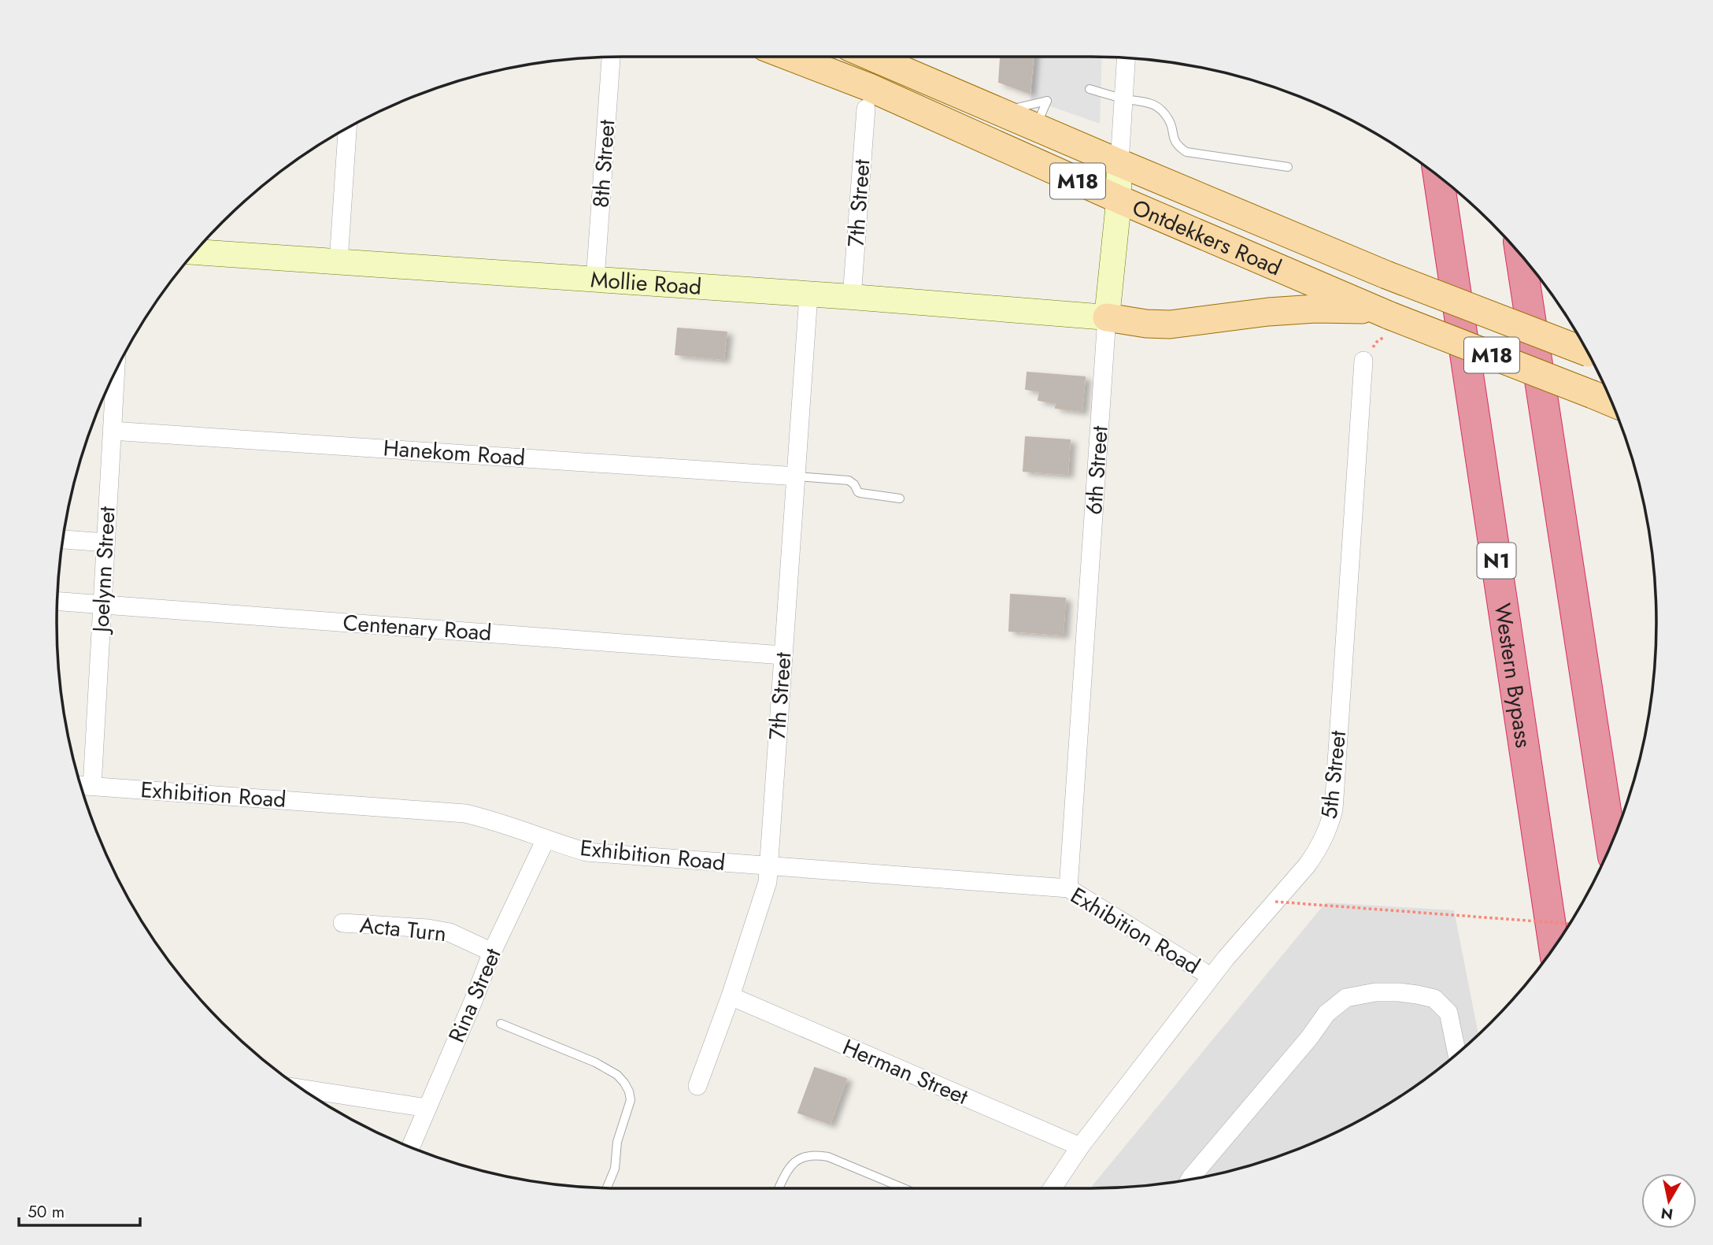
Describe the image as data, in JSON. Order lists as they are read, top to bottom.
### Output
{
  "streets": {
    "highway": ["N1", "Western Bypass"],
    "main road": [
      "M18",
      "Ontdekkers Road",
      "Mollie Road",
      "6th Street"
    ],
    "street": [
      "8th Street",
      "7th Street",
      "Hanekom Road",
      "Joelynn Street",
      "Centenary Road",
      "5th Street",
      "Exhibition Road",
      "Acta Turn",
      "Rina Street",
      "Herman Street"
    ]
  },
  "crossings": [
    ["8th Street", "Mollie Road"],
    ["7th Street", "Ontdekkers Road"],
    ["7th Street", "Mollie Road"],
    ["7th Street", "Hanekom Road"],
    ["7th Street", "Centenary Road"],
    ["7th Street", "Exhibition Road"],
    ["7th Street", "Herman Street"],
    ["Ontdekkers Road", "6th Street"],
    ["Mollie Road", "6th Street"],
    ["Hanekom Road", "Joelynn Street"],
    ["6th Street", "Exhibition Road"],
    ["Joelynn Street", "Centenary Road"],
    ["Joelynn Street", "Exhibition Road"],
    ["5th Street", "Exhibition Road"],
    ["5th Street", "Herman Street"],
    ["Exhibition Road", "Rina Street"],
    ["Acta Turn", "Rina Street"]
  ],
  "scale_bar": "50 m",
  "north": "bottom"
}
